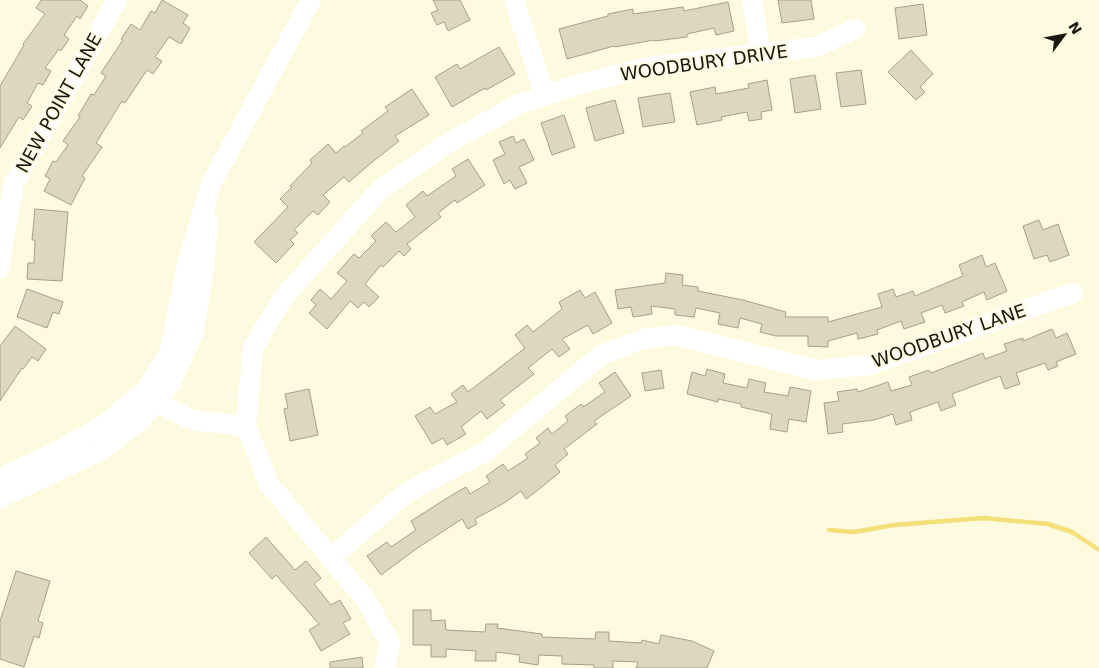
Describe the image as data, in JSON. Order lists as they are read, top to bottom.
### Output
{
  "streets": {
    "street": ["WOODBURY DRIVE", "NEW POINT LANE", "WOODBURY LANE"]
  },
  "north": "top right"
}
